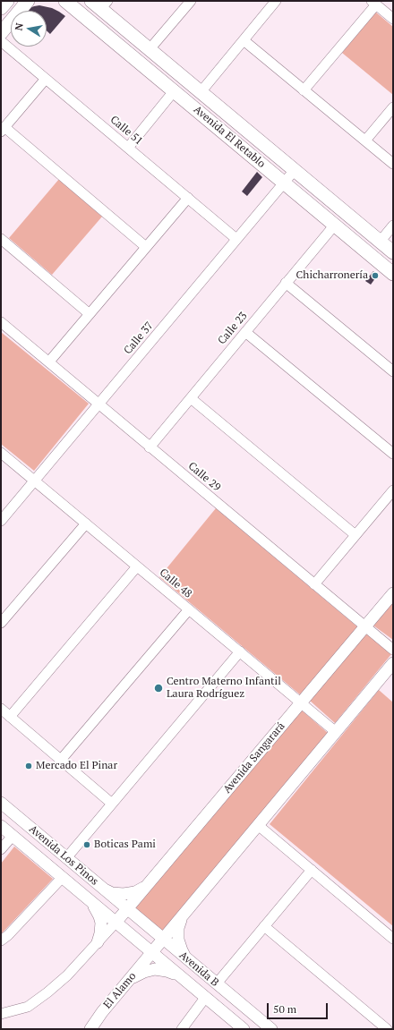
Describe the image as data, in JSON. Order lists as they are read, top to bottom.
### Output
{
  "streets": {
    "main road": ["Avenida El Retablo"],
    "street": [
      "Calle 51",
      "Calle 23",
      "Calle 37",
      "Calle 29",
      "Calle 48",
      "Avenida Sangarará",
      "Avenida Los Pinos",
      "Avenida B",
      "El Alamo"
    ]
  },
  "crossings": [
    ["Calle 51", "Calle 37"],
    ["Avenida El Retablo", "Calle 23"],
    ["Avenida El Retablo", "Calle 37"],
    ["Calle 23", "Calle 29"],
    ["Calle 37", "Calle 29"],
    ["Calle 37", "Calle 48"],
    ["Calle 29", "Avenida Sangarará"],
    ["Calle 48", "Avenida Sangarará"],
    ["Avenida Sangarará", "Avenida Los Pinos"],
    ["Avenida Sangarará", "Avenida B"],
    ["Avenida Los Pinos", "Avenida B"],
    ["Avenida B", "El Alamo"]
  ],
  "places": [
    "Chicharronería",
    "Centro Materno Infantil Laura Rodríguez",
    "Mercado El Pinar",
    "Boticas Pami"
  ],
  "scale_bar": "50 m",
  "north": "left"
}
